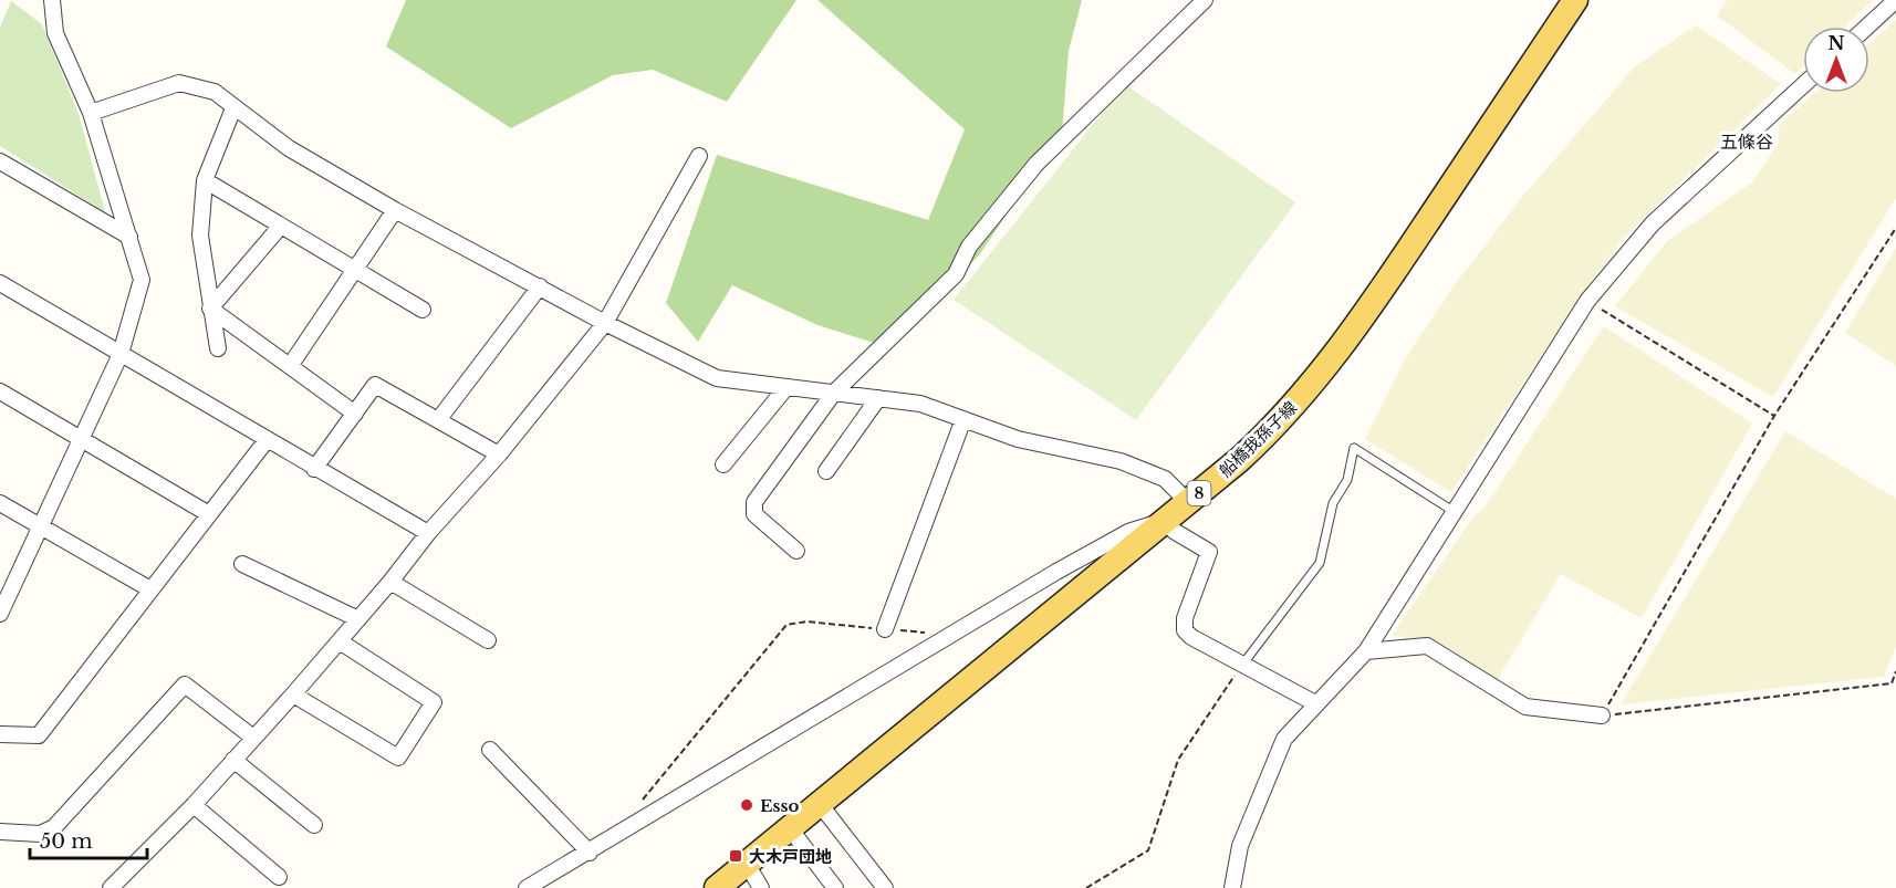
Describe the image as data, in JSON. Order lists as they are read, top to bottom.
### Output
{
  "streets": {
    "main road": ["船橋我孫子線", "8"]
  },
  "districts": ["五條谷"],
  "places": {
    "other": ["Esso"],
    "transit": ["大木戸団地"]
  },
  "scale_bar": "50 m",
  "north": "top"
}
